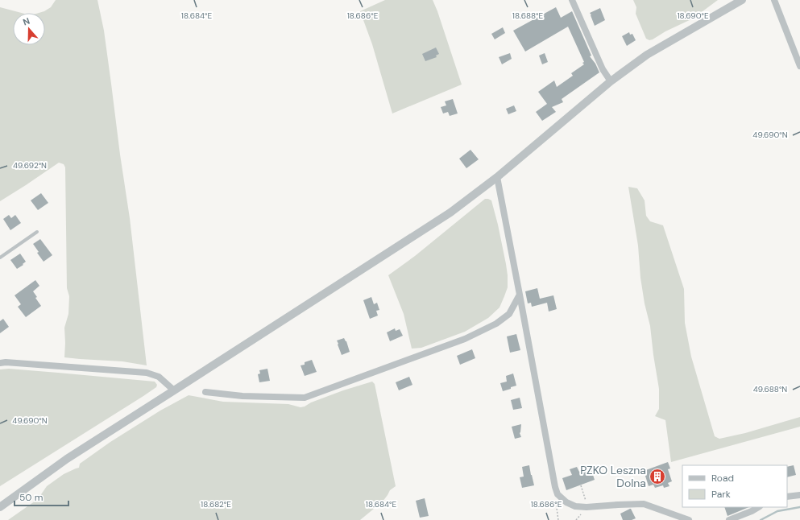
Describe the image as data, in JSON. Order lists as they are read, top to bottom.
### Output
{
  "places": {
    "building": ["PZKO Leszna Dolna"]
  },
  "legend": ["Road", "Park"],
  "scale_bar": "50 m",
  "north": "top",
  "coordinates": [
    "18.684°E",
    "18.686°E",
    "18.688°E",
    "18.690°E",
    "49.690°N",
    "49.692°N",
    "49.688°N",
    "18.682°E"
  ]
}
